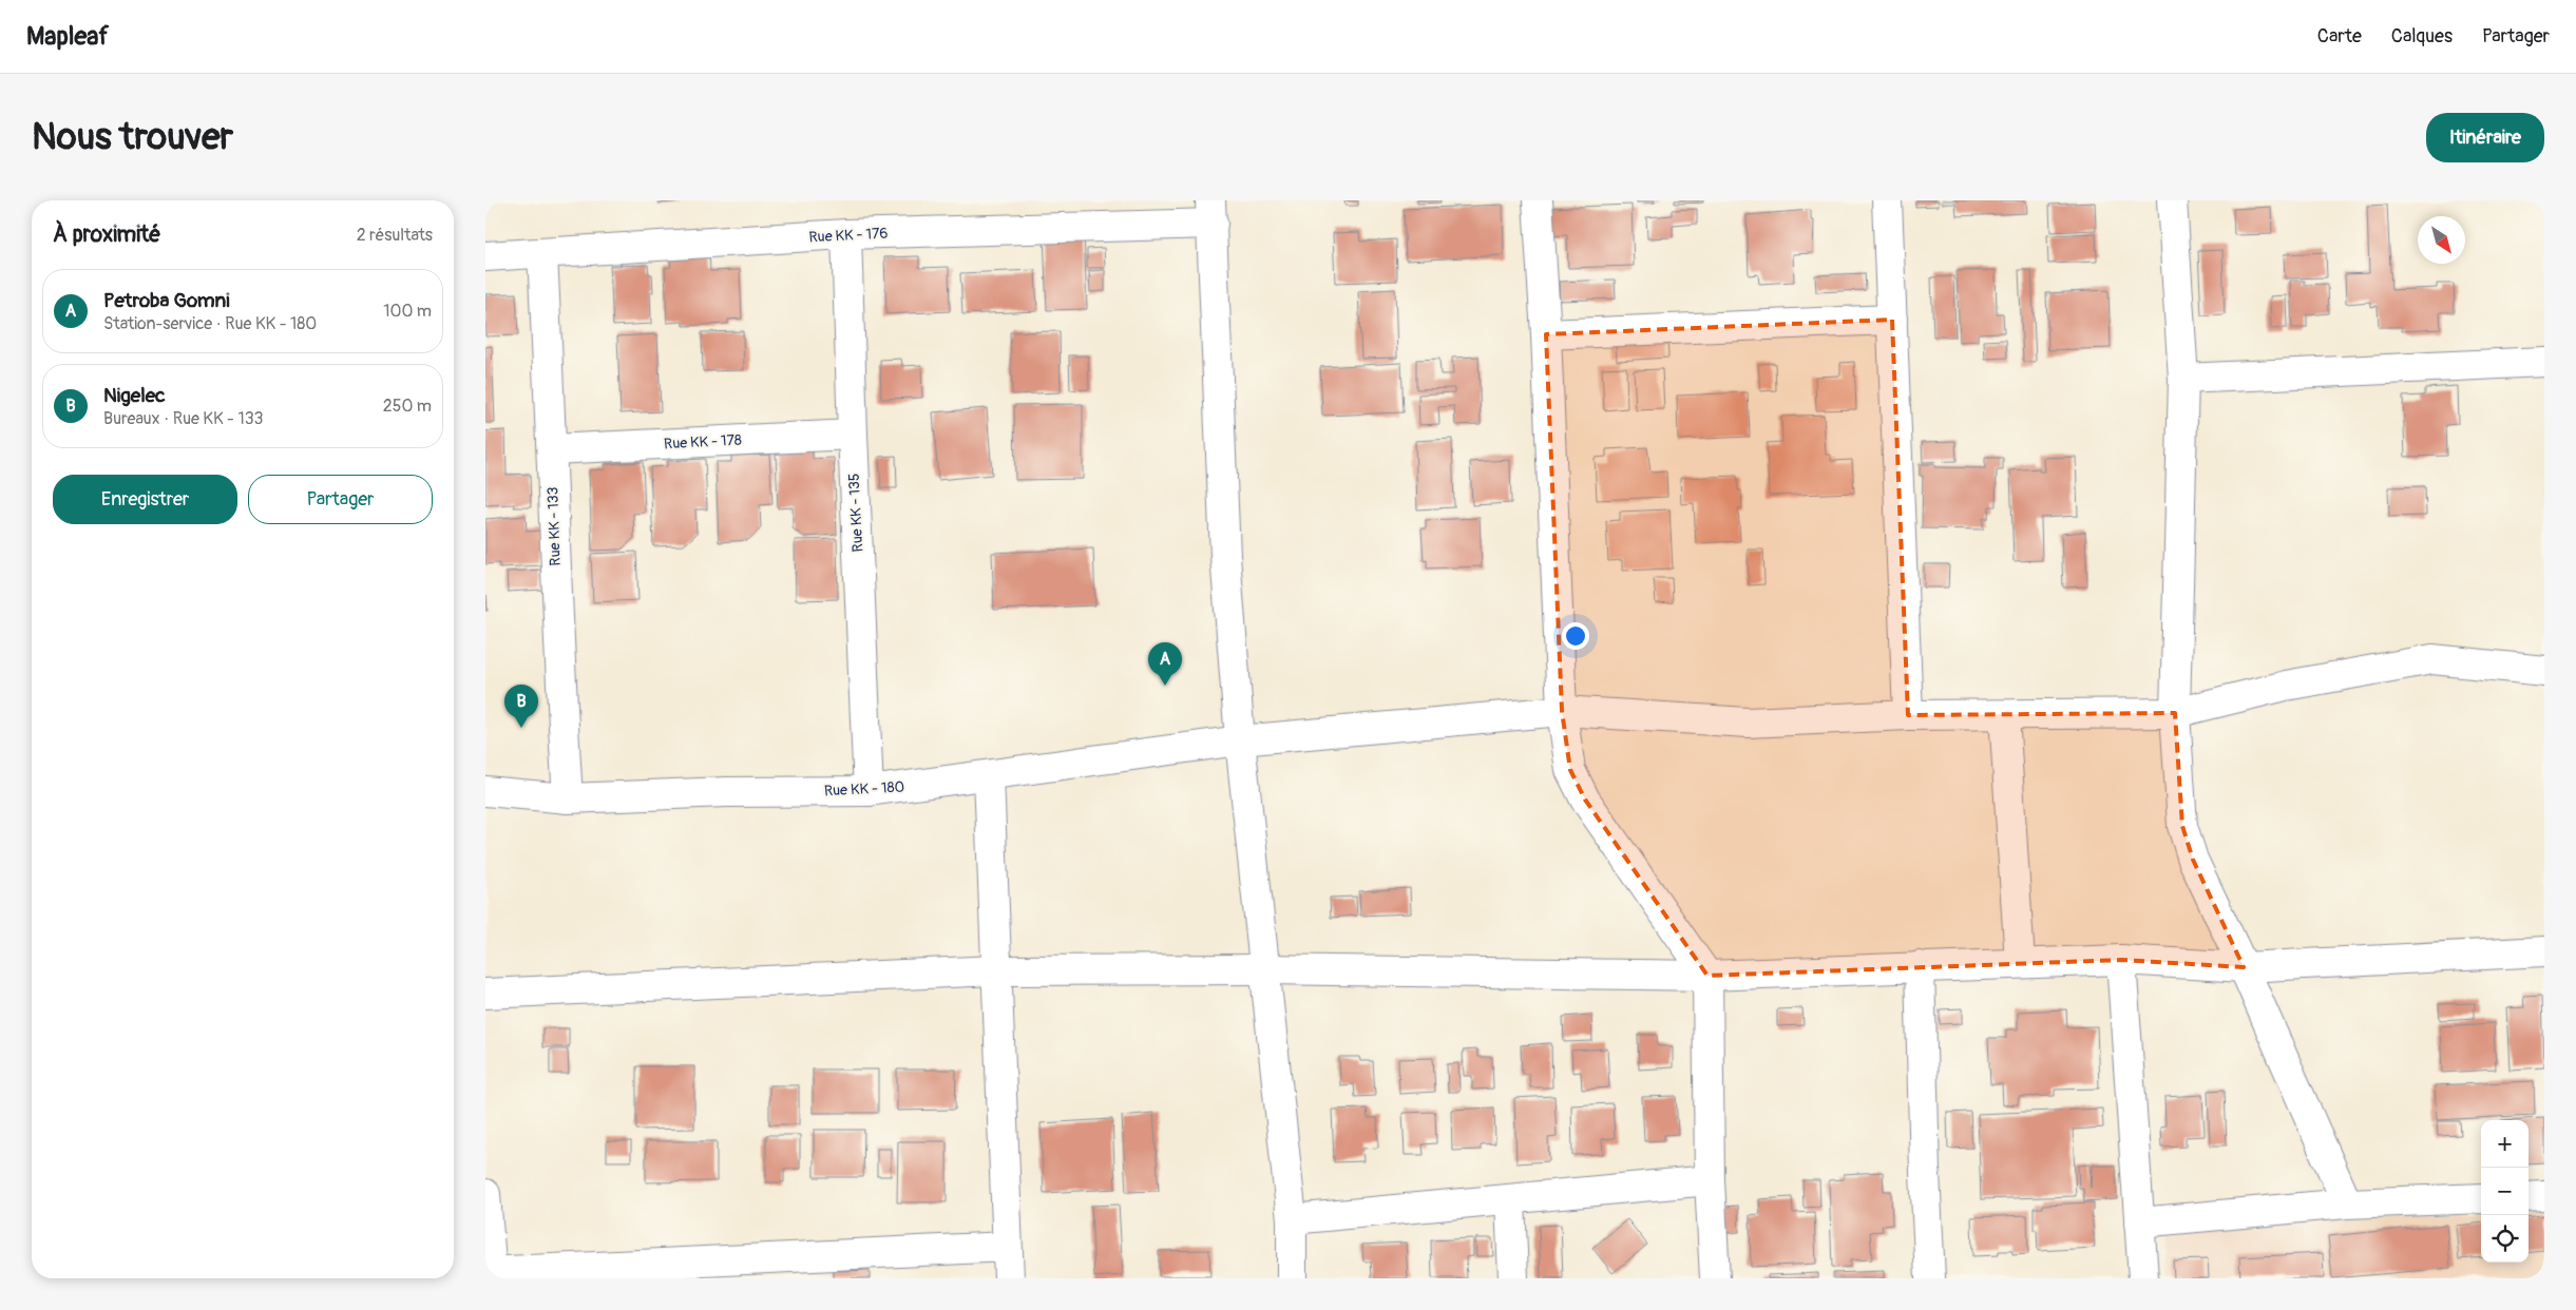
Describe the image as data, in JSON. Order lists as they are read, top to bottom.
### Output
{
  "streets": {
    "street": [
      "Rue KK - 176",
      "Rue KK - 178",
      "Rue KK - 135",
      "Rue KK - 133",
      "Rue KK - 180"
    ]
  },
  "crossings": [
    ["Rue KK - 176", "Rue KK - 135"],
    ["Rue KK - 176", "Rue KK - 133"],
    ["Rue KK - 178", "Rue KK - 135"],
    ["Rue KK - 178", "Rue KK - 133"],
    ["Rue KK - 135", "Rue KK - 180"],
    ["Rue KK - 133", "Rue KK - 180"]
  ],
  "north": "bottom right",
  "page": {
    "header": "Mapleaf",
    "nav": ["Carte", "Calques", "Partager"],
    "buttons": [
      "Itinéraire",
      ["Enregistrer", "Partager"]
    ],
    "title": "Nous trouver",
    "heading": ["À proximité", "2 résultats"],
    "list": [
      {
        "mark": "A",
        "name": "Petroba Gomni",
        "note": "Station-service · Rue KK - 180",
        "value": "100 m"
      },
      {
        "mark": "B",
        "name": "Nigelec",
        "note": "Bureaux · Rue KK - 133",
        "value": "250 m"
      }
    ],
    "pins": ["A", "B"],
    "map_buttons": ["+", "−"]
  }
}
